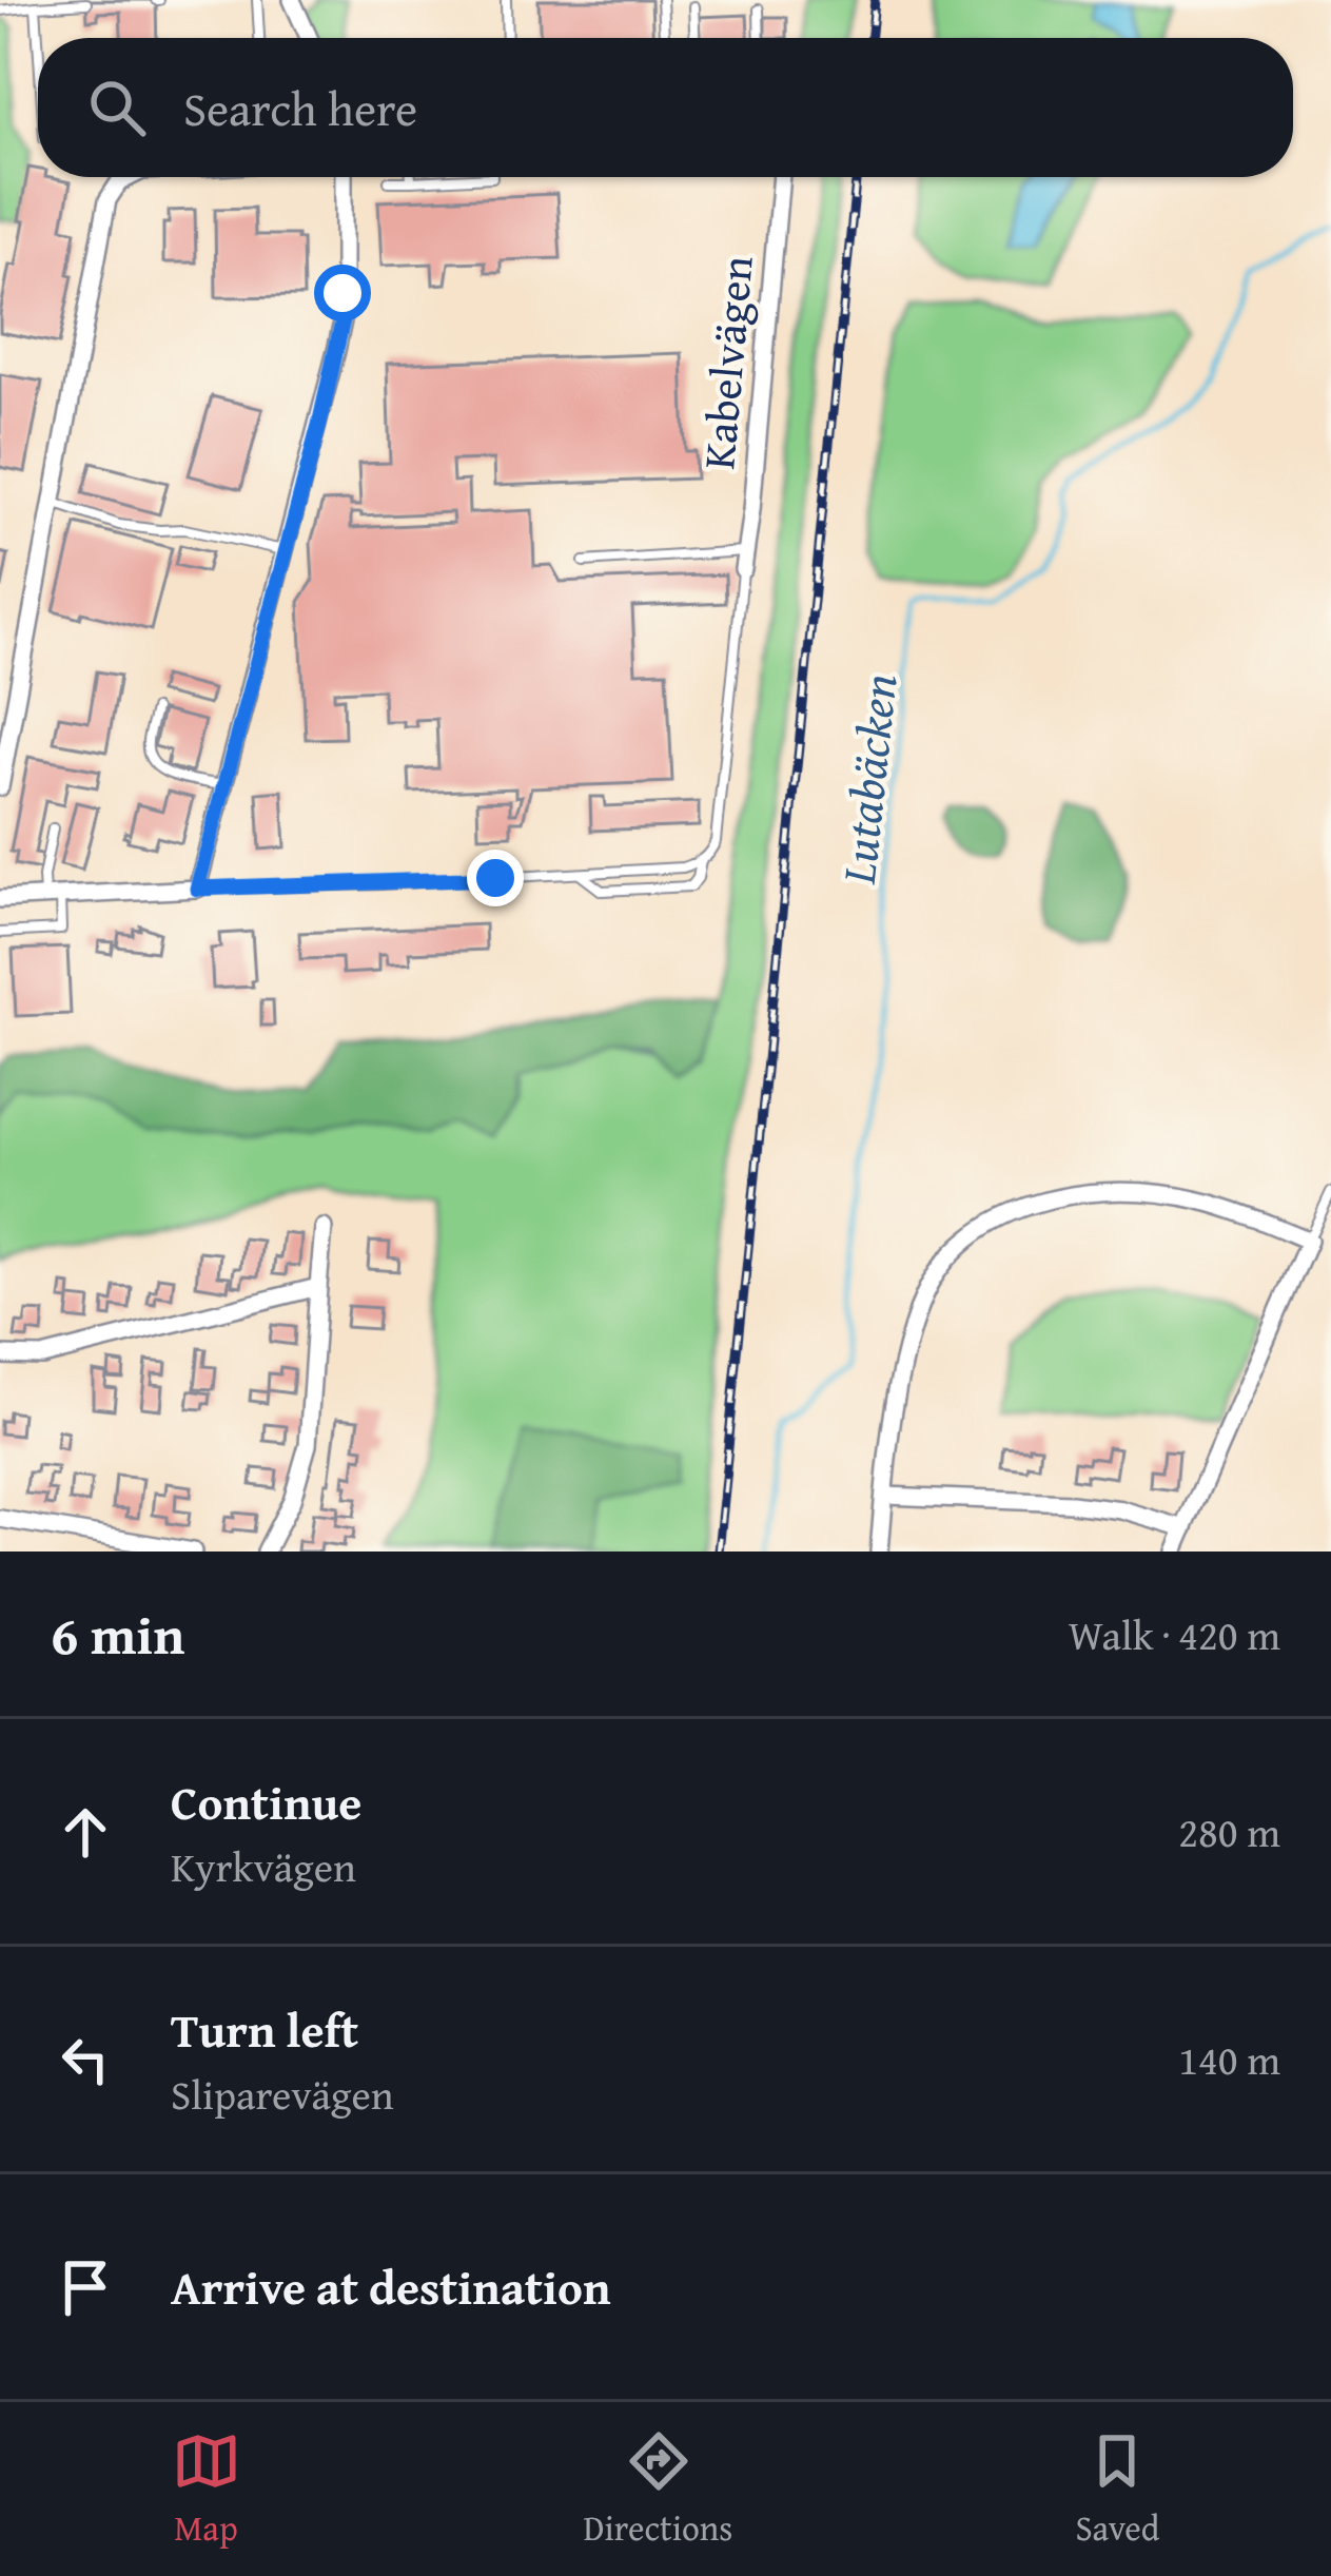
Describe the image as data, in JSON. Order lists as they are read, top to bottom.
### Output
{
  "streets": {
    "street": ["Kabelvägen"]
  },
  "water": ["Lutabäcken"],
  "page": {
    "search": "Search here",
    "heading": ["6 min", "Walk · 420 m"],
    "list": [
      ["Continue", "Kyrkvägen", "280 m"],
      ["Turn left", "Sliparevägen", "140 m"],
      "Arrive at destination"
    ],
    "nav": ["Map", "Directions", "Saved"]
  }
}
